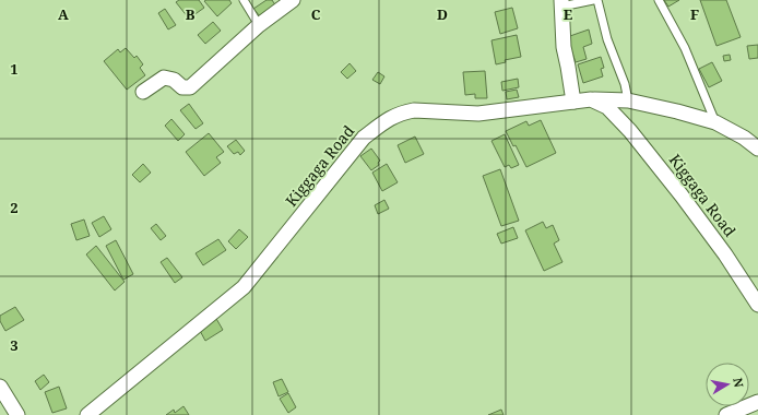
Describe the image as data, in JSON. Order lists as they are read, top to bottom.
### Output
{
  "streets": {
    "street": ["Kiggaga Road"]
  },
  "north": "right",
  "grid": {
    "columns": [
      "A",
      "B",
      "C",
      "D",
      "E",
      "F"
    ],
    "rows": ["1", "2", "3"]
  }
}
